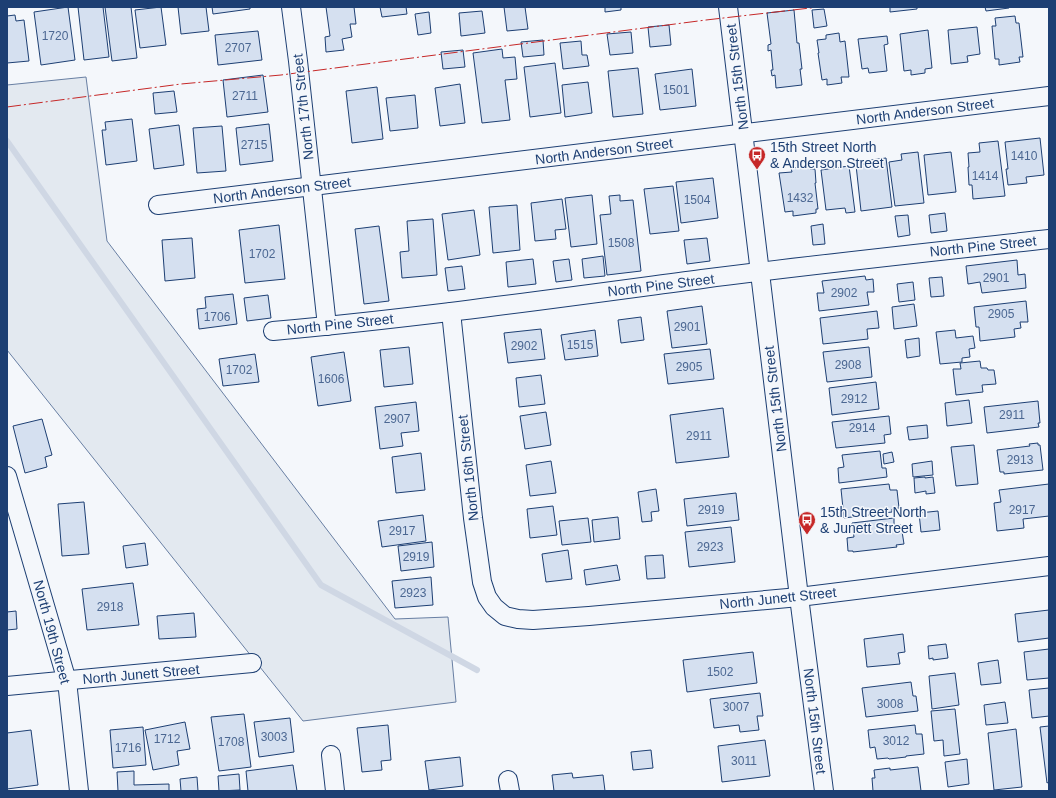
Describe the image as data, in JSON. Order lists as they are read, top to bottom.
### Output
{
  "streets": {
    "street": [
      "North 15th Street",
      "North 17th Street",
      "North Anderson Street",
      "North Pine Street",
      "North 16th Street",
      "North Junett Street",
      "North 19th Street"
    ]
  },
  "crossings": [
    ["North 15th Street", "North Anderson Street"],
    ["North 15th Street", "North Pine Street"],
    ["North 15th Street", "North Junett Street"],
    ["North 17th Street", "North Anderson Street"],
    ["North 17th Street", "North Pine Street"],
    ["North Pine Street", "North 16th Street"],
    ["North 16th Street", "North Junett Street"],
    ["North Junett Street", "North 19th Street"]
  ],
  "places": {
    "bus stop": ["15th Street North & Anderson Street", "15th Street North & Junett Street"]
  },
  "house_numbers": [
    "1720",
    "2707",
    "1501",
    "2711",
    "2715",
    "1410",
    "1414",
    "1432",
    "1504",
    "1508",
    "1702",
    "2901",
    "2902",
    "2905",
    "1706",
    "2901",
    "1515",
    "2902",
    "2908",
    "2905",
    "1702",
    "1606",
    "2912",
    "2911",
    "2907",
    "2914",
    "2911",
    "2913",
    "2919",
    "2917",
    "2917",
    "2923",
    "2919",
    "2923",
    "2918",
    "1502",
    "3008",
    "3007",
    "3003",
    "1712",
    "3012",
    "1708",
    "1716",
    "3011"
  ]
}
